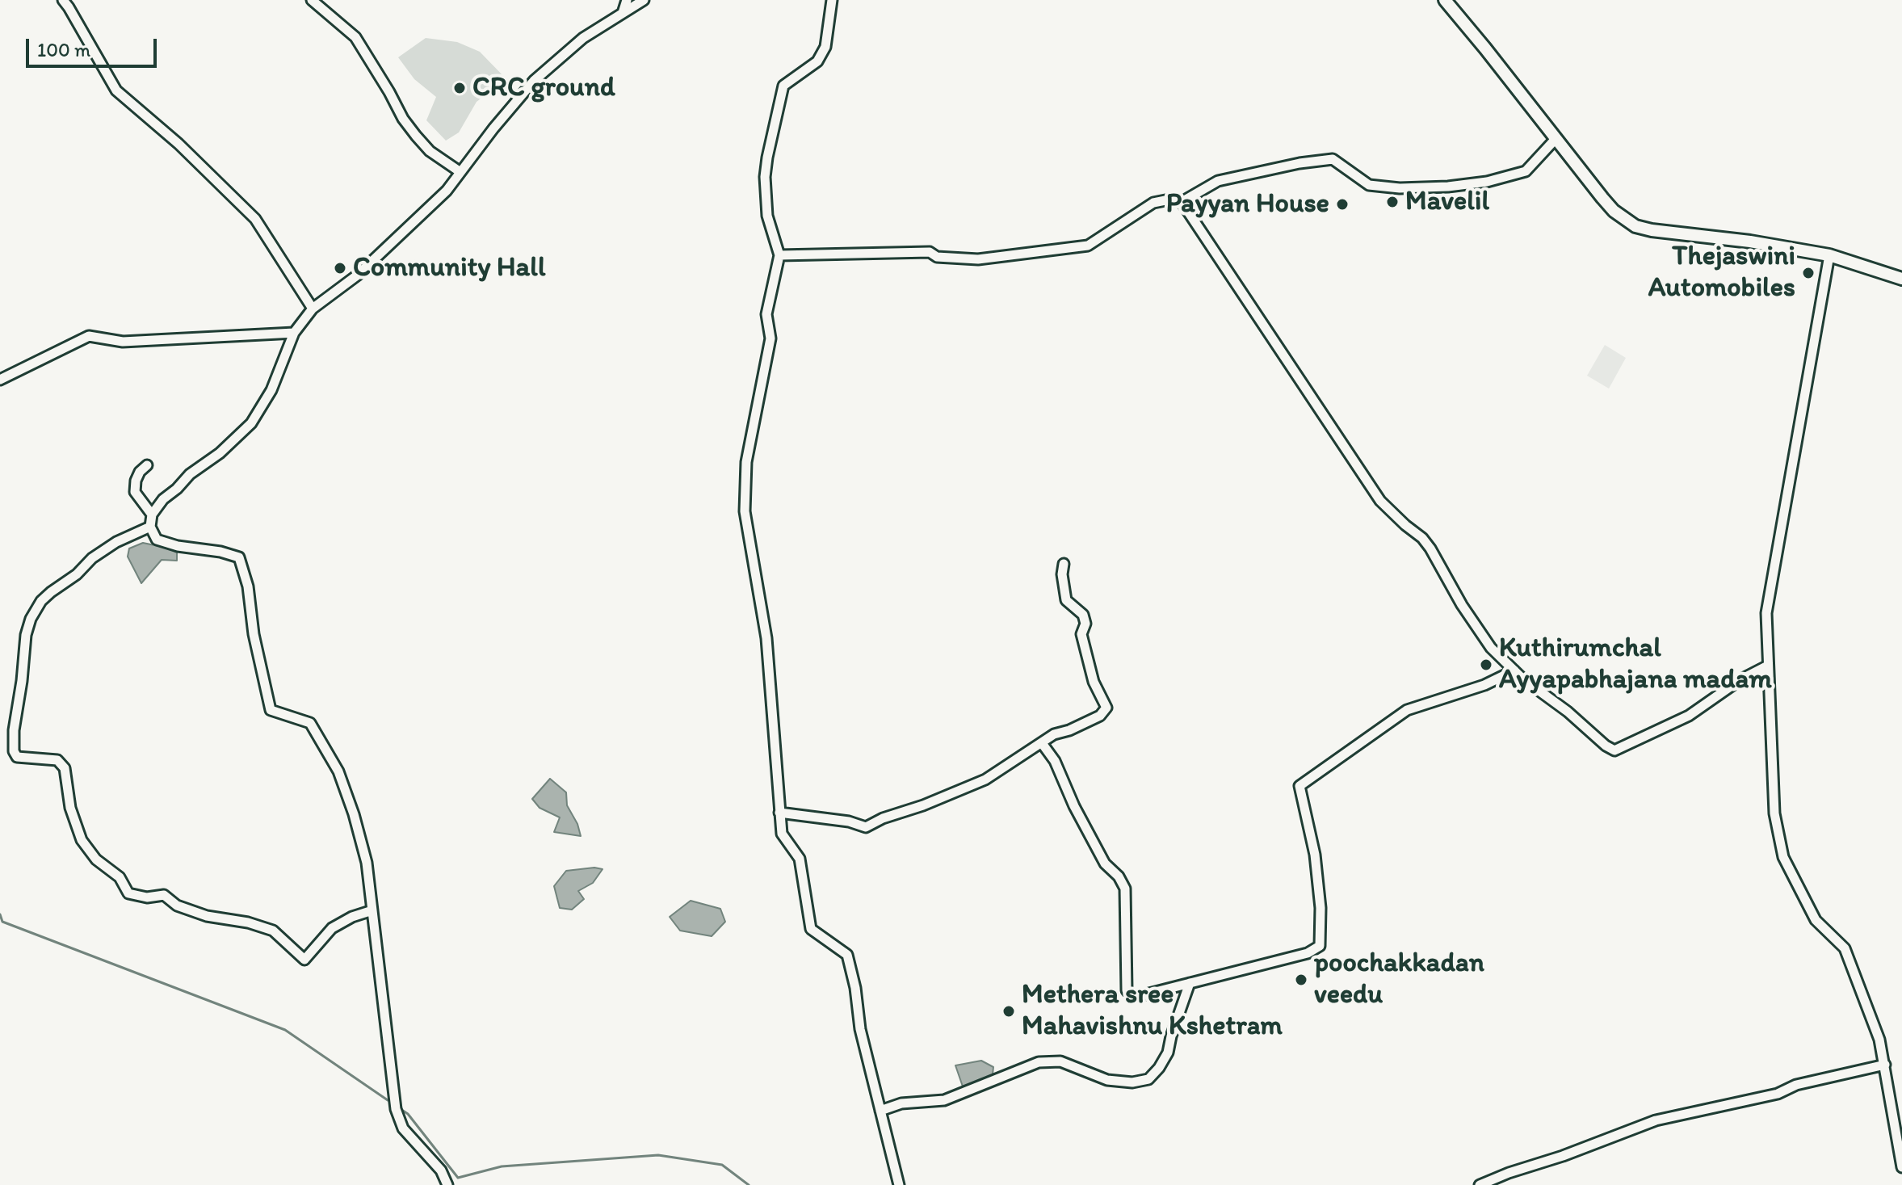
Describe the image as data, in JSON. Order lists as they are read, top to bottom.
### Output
{
  "places": [
    "CRC ground",
    "Mavelil",
    "Payyan House",
    "Community Hall",
    "Thejaswini Automobiles",
    "Kuthirumchal Ayyapabhajana madam",
    "poochakkadan veedu",
    "Methera sree Mahavishnu Kshetram"
  ],
  "scale_bar": "100 m"
}
